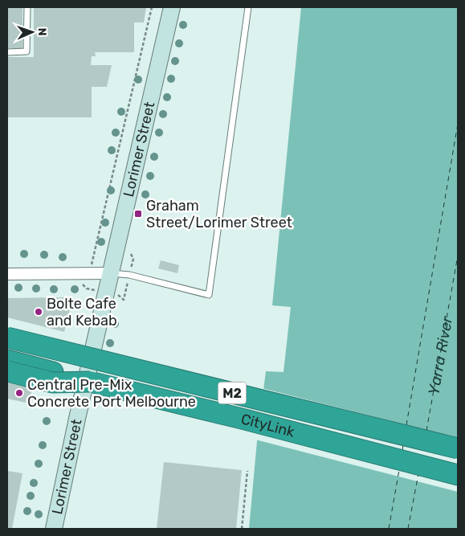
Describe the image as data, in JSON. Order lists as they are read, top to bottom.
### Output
{
  "streets": {
    "highway": ["M2", "CityLink"],
    "main road": ["Lorimer Street"]
  },
  "crossings": [
    ["M2", "CityLink"]
  ],
  "water": ["Yarra River"],
  "places": {
    "transit": ["Graham Street/Lorimer Street"],
    "other": ["Bolte Cafe and Kebab", "Central Pre-Mix Concrete Port Melbourne"]
  },
  "north": "right"
}
